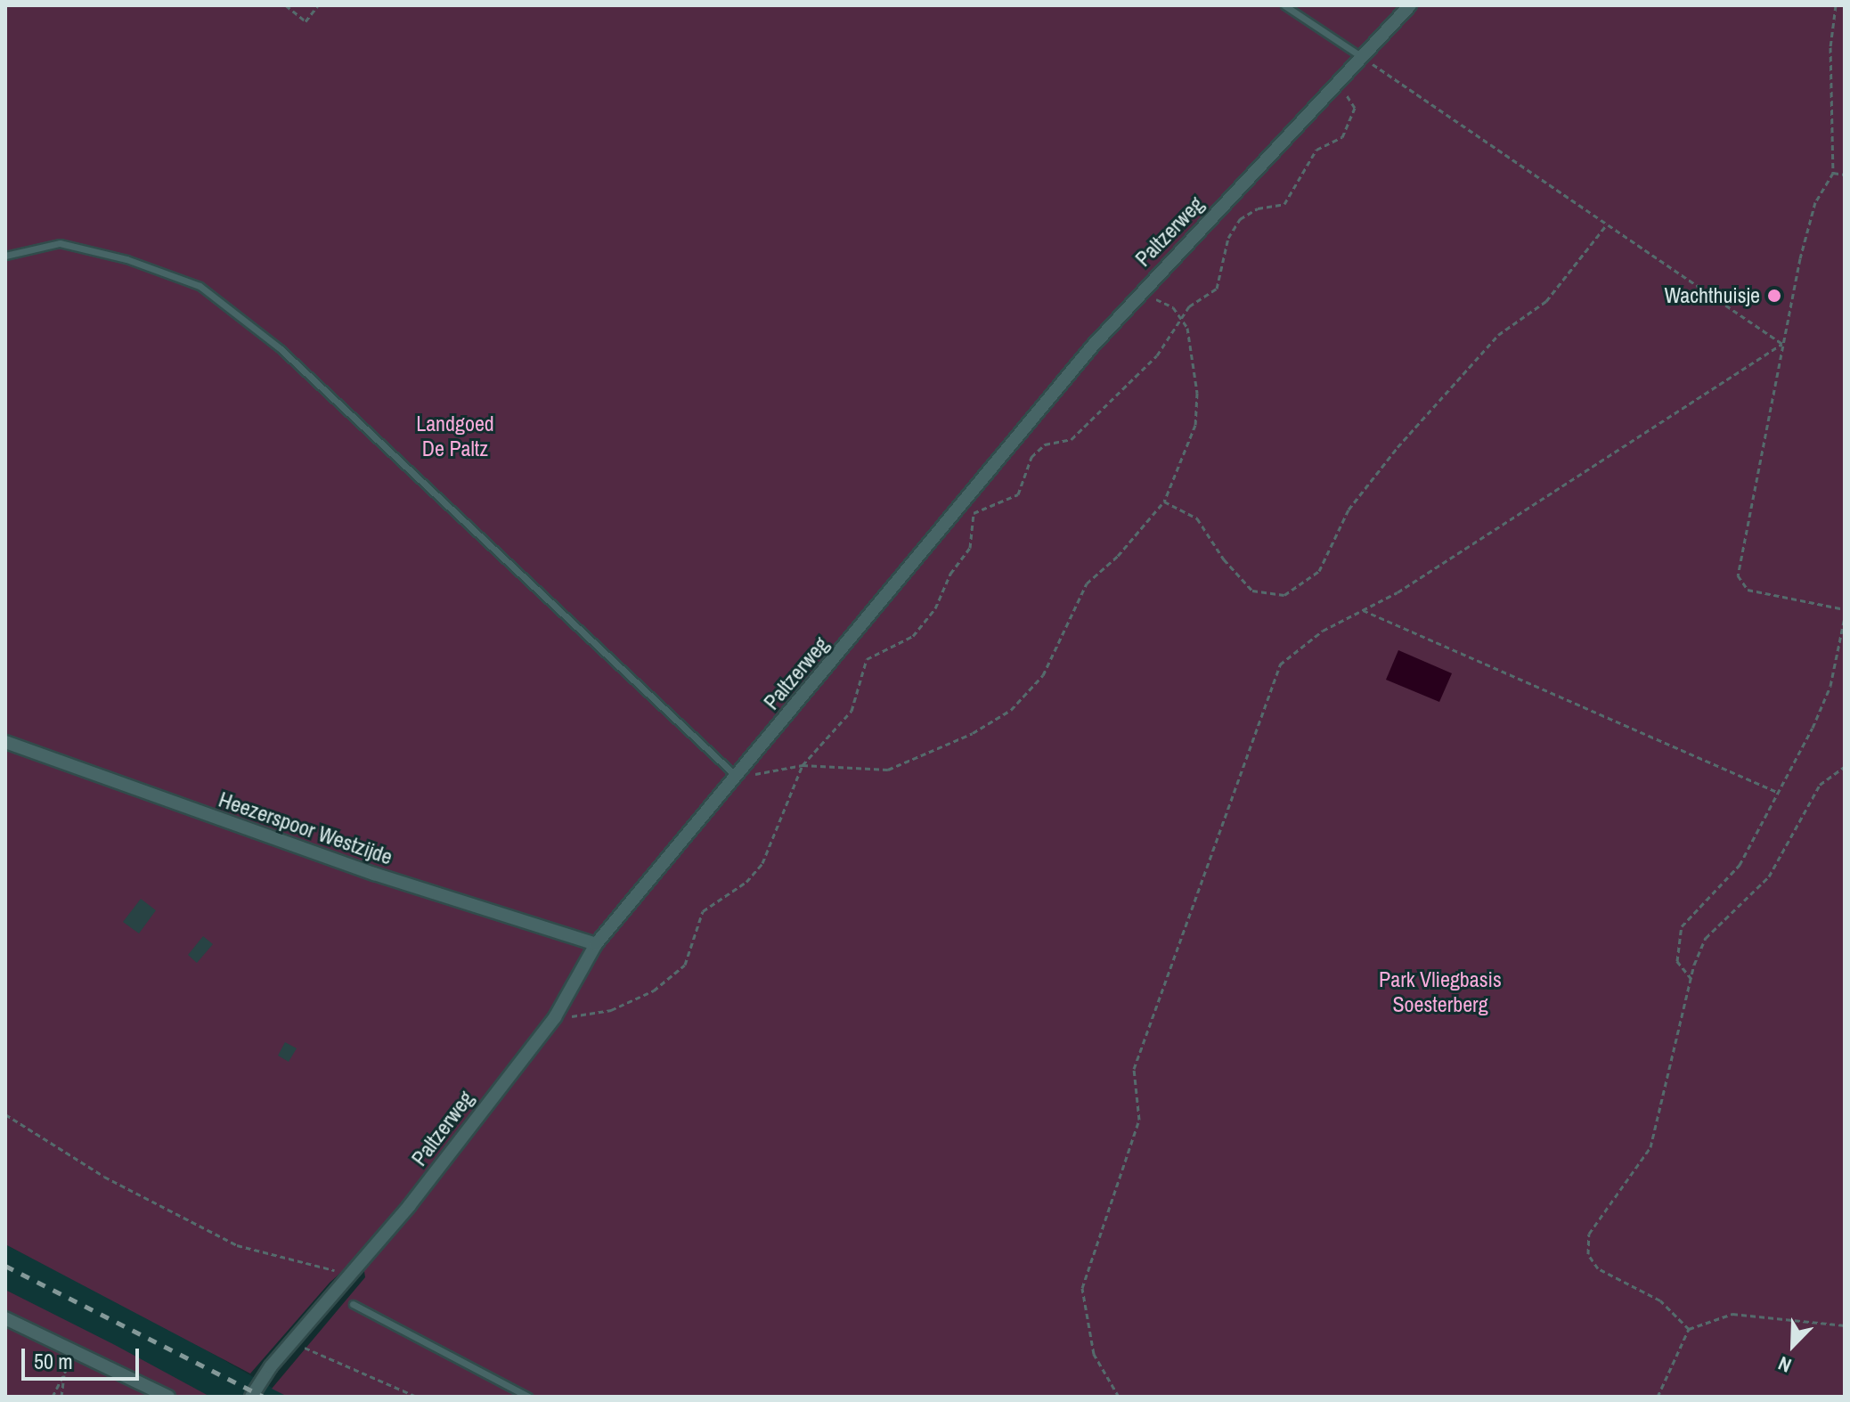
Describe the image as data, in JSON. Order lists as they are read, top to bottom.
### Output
{
  "streets": {
    "street": ["Paltzerweg", "Heezerspoor Westzijde"]
  },
  "crossings": [
    ["Paltzerweg", "Heezerspoor Westzijde"]
  ],
  "parks": ["Landgoed De Paltz", "Park Vliegbasis Soesterberg"],
  "places": ["Wachthuisje"],
  "scale_bar": "50 m",
  "north": "bottom left"
}
